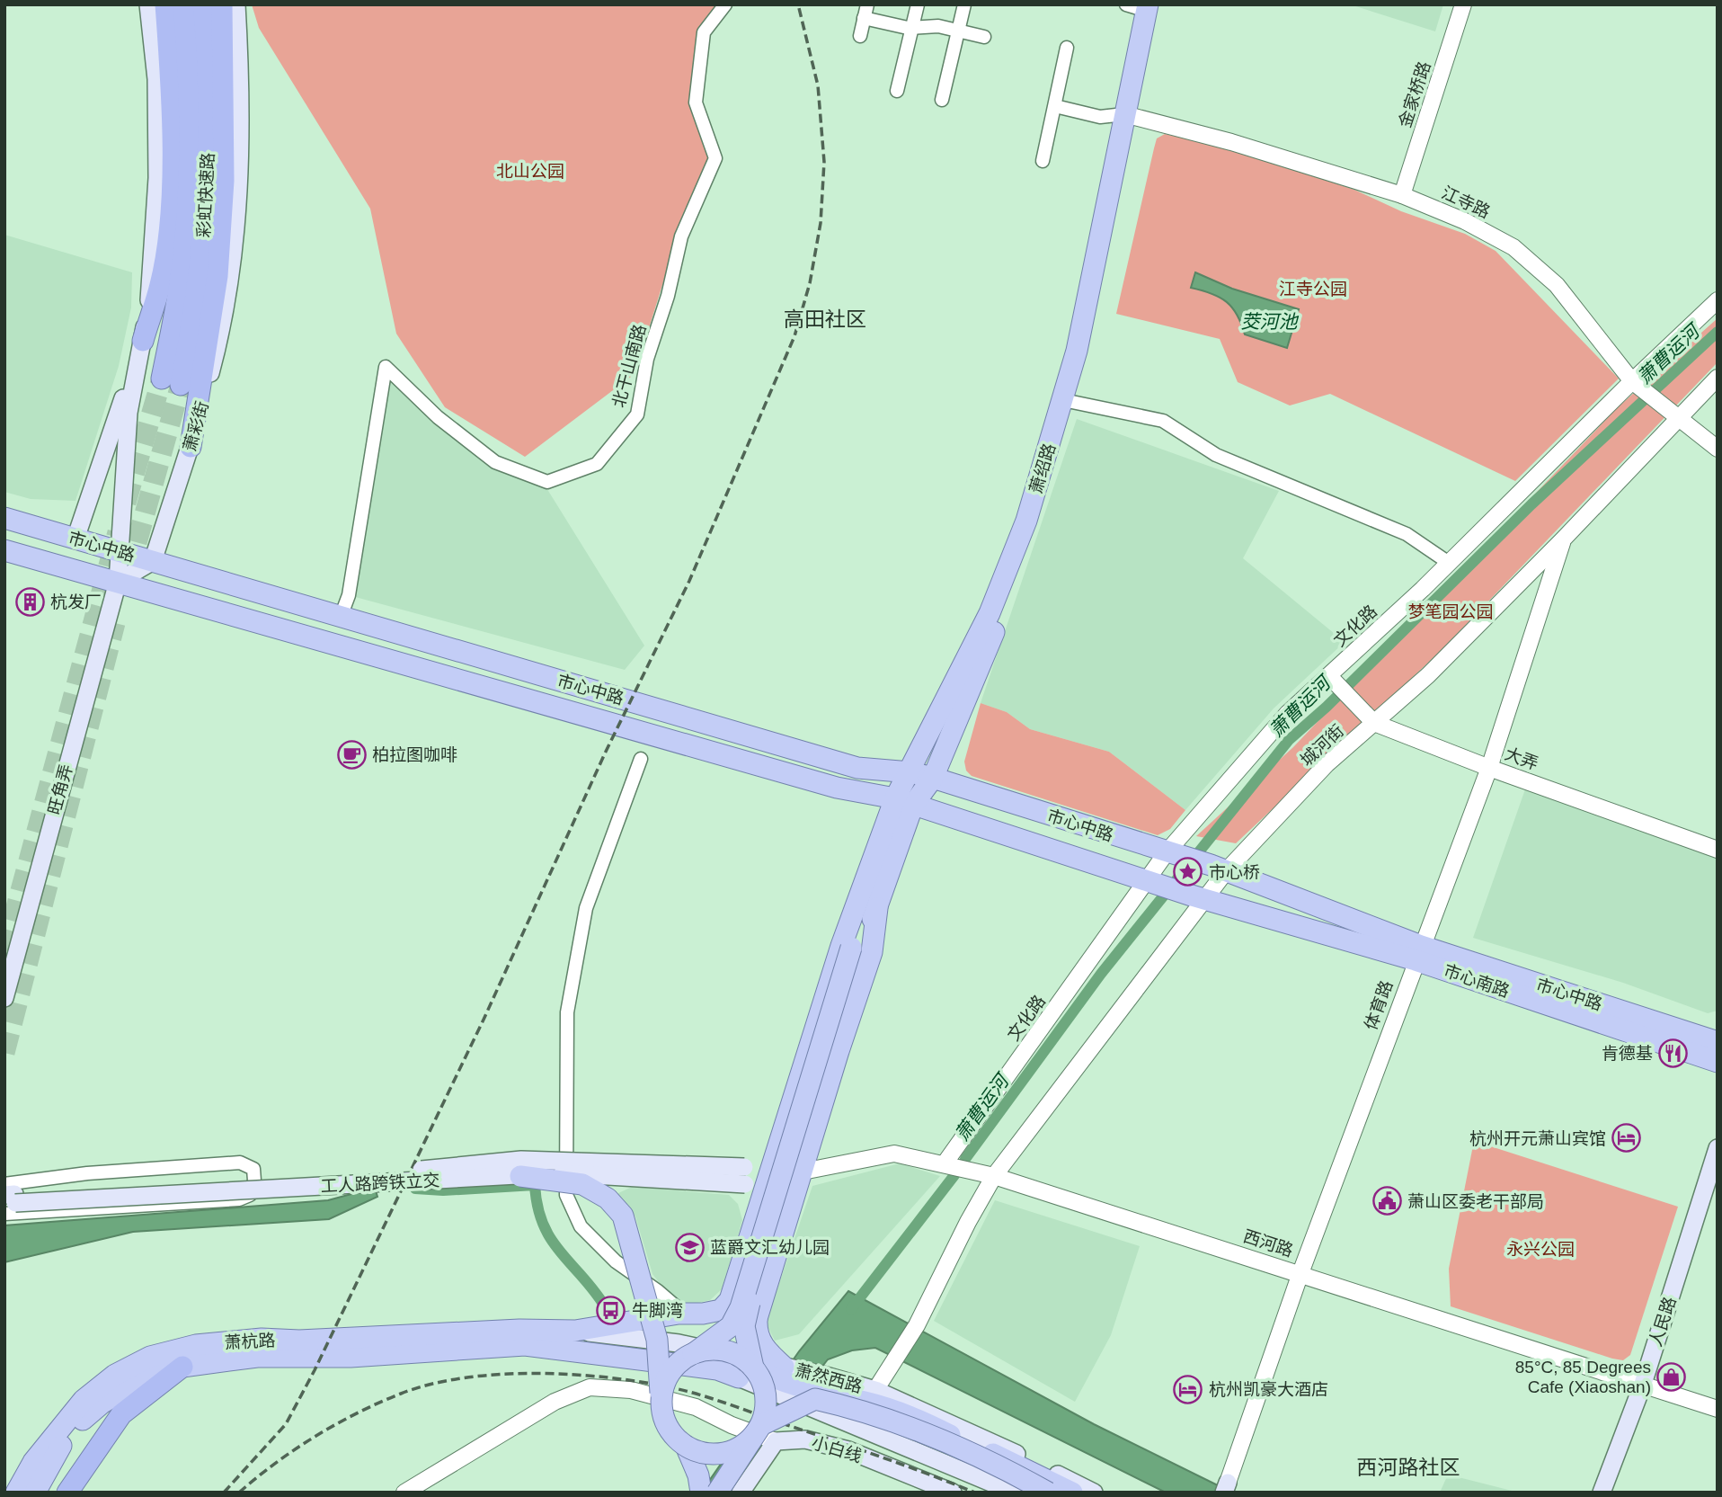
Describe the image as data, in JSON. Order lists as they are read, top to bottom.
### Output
{
  "streets": {
    "highway": ["彩虹快速路"],
    "main road": [
      "萧彩街",
      "萧绍路",
      "市心中路",
      "旺角弄",
      "市心南路",
      "工人路跨铁立交",
      "人民路",
      "萧杭路",
      "萧然西路",
      "小白线"
    ],
    "street": [
      "金家桥路",
      "江寺路",
      "北干山南路",
      "文化路",
      "城河街",
      "大弄",
      "体育路",
      "西河路"
    ]
  },
  "crossings": [
    ["金家桥路", "江寺路"],
    ["江寺路", "萧绍路"],
    ["江寺路", "文化路"],
    ["江寺路", "城河街"],
    ["北干山南路", "市心中路"],
    ["萧彩街", "市心中路"],
    ["萧绍路", "市心中路"],
    ["市心中路", "文化路"],
    ["市心中路", "城河街"],
    ["市心中路", "旺角弄"],
    ["市心中路", "市心南路"],
    ["市心中路", "体育路"],
    ["文化路", "大弄"],
    ["文化路", "西河路"],
    ["城河街", "大弄"],
    ["城河街", "体育路"],
    ["城河街", "西河路"],
    ["城河街", "萧然西路"],
    ["大弄", "体育路"],
    ["市心南路", "体育路"],
    ["体育路", "西河路"],
    ["西河路", "人民路"],
    ["萧杭路", "萧然西路"]
  ],
  "districts": ["高田社区", "西河路社区"],
  "water": ["茭河池", "萧曹运河"],
  "parks": [
    "北山公园",
    "江寺公园",
    "梦笔园公园",
    "永兴公园"
  ],
  "places": {
    "building": ["杭发厂"],
    "cafe": ["柏拉图咖啡"],
    "place": ["市心桥"],
    "restaurant": ["肯德基"],
    "hotel": ["杭州开元萧山宾馆", "杭州凯豪大酒店"],
    "public building": ["萧山区委老干部局"],
    "school or university": ["蓝爵文汇幼儿园"],
    "bus stop": ["牛脚湾"],
    "shop": ["85°C, 85 Degrees Cafe (Xiaoshan)"]
  }
}
